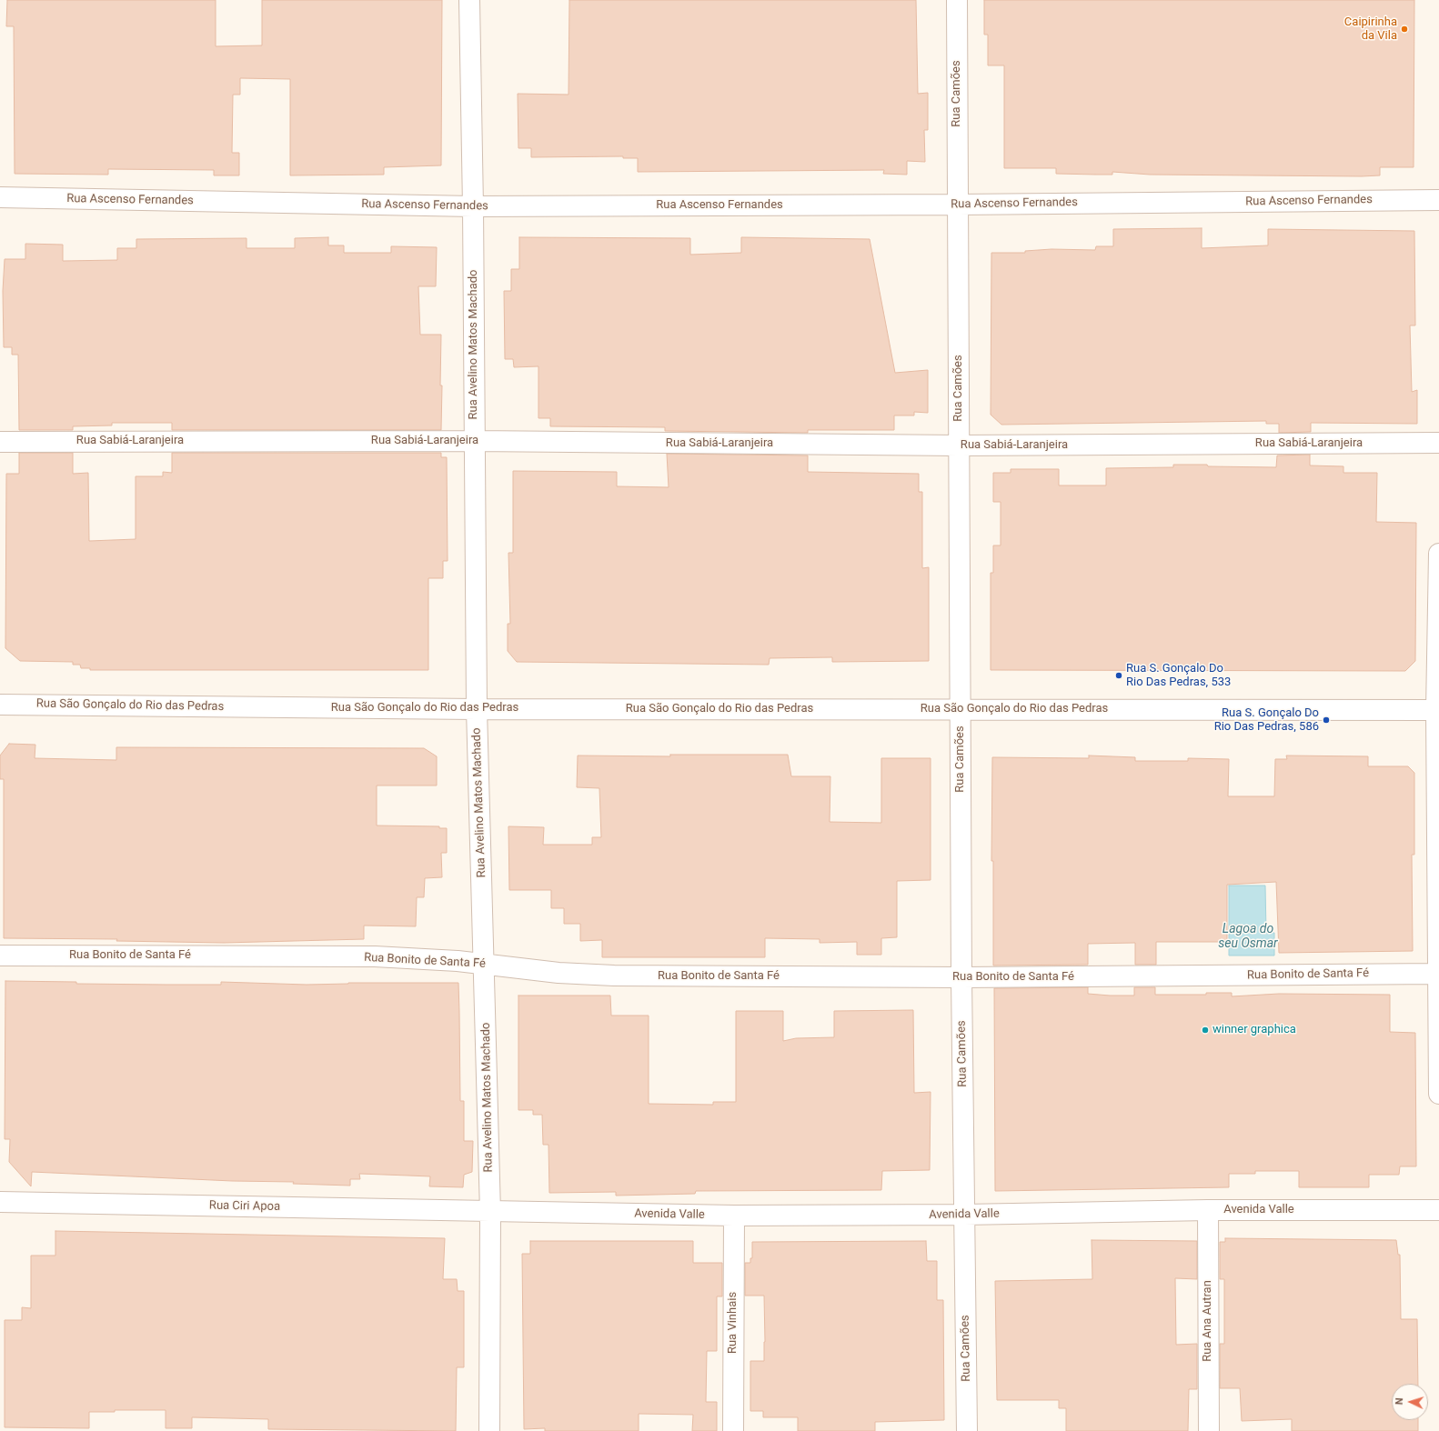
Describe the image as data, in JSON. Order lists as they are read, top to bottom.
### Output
{
  "streets": {
    "street": [
      "Rua Camões",
      "Rua Ascenso Fernandes",
      "Rua Avelino Matos Machado",
      "Rua Sabiá-Laranjeira",
      "Rua São Gonçalo do Rio das Pedras",
      "Rua Bonito de Santa Fé",
      "Rua Ciri Apoa",
      "Avenida Valle",
      "Rua Ana Autran",
      "Rua Vinhais"
    ]
  },
  "crossings": [
    ["Rua Camões", "Rua Ascenso Fernandes"],
    ["Rua Camões", "Rua Sabiá-Laranjeira"],
    ["Rua Camões", "Rua São Gonçalo do Rio das Pedras"],
    ["Rua Camões", "Rua Bonito de Santa Fé"],
    ["Rua Camões", "Avenida Valle"],
    ["Rua Ascenso Fernandes", "Rua Avelino Matos Machado"],
    ["Rua Avelino Matos Machado", "Rua Sabiá-Laranjeira"],
    ["Rua Avelino Matos Machado", "Rua São Gonçalo do Rio das Pedras"],
    ["Rua Avelino Matos Machado", "Rua Bonito de Santa Fé"],
    ["Rua Avelino Matos Machado", "Rua Ciri Apoa"],
    ["Rua Avelino Matos Machado", "Avenida Valle"],
    ["Rua Ciri Apoa", "Avenida Valle"],
    ["Avenida Valle", "Rua Ana Autran"],
    ["Avenida Valle", "Rua Vinhais"]
  ],
  "water": ["Lagoa do seu Osmar"],
  "places": [
    "Caipirinha da Vila",
    "Rua S. Gonçalo Do Rio Das Pedras, 533",
    "Rua S. Gonçalo Do Rio Das Pedras, 586",
    "winner graphica"
  ],
  "north": "left"
}
